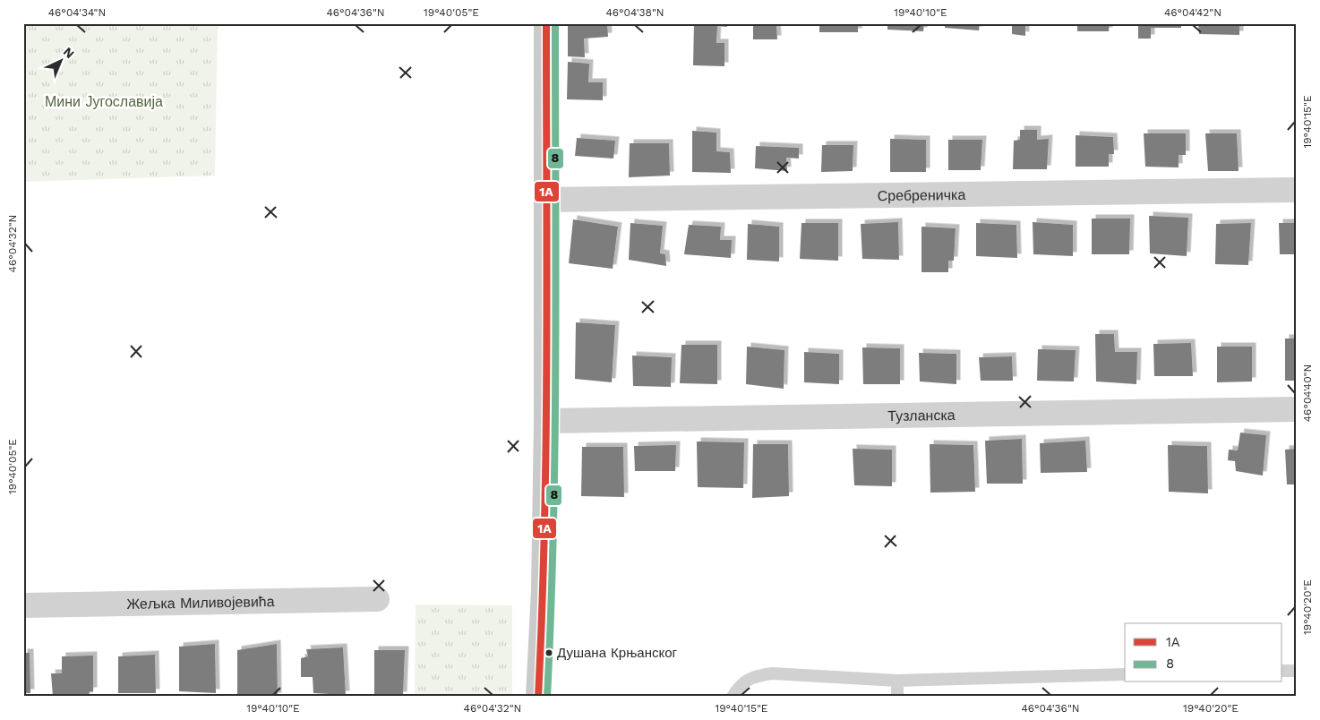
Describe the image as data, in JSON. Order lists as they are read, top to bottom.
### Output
{
  "streets": {
    "street": ["Сребреничка", "Тузланска", "Жељка Миливојевића"]
  },
  "parks": ["Мини Југославија"],
  "places": ["Душана Крњанског"],
  "lines": ["transit line 1A", "transit line 8"],
  "legend": ["1A", "8"],
  "north": "top right",
  "coordinates": [
    "46°04'34\"N",
    "46°04'36\"N",
    "19°40'05\"E",
    "46°04'38\"N",
    "19°40'10\"E",
    "46°04'42\"N",
    "19°40'15\"E",
    "46°04'32\"N",
    "46°04'40\"N",
    "19°40'20\"E"
  ]
}
